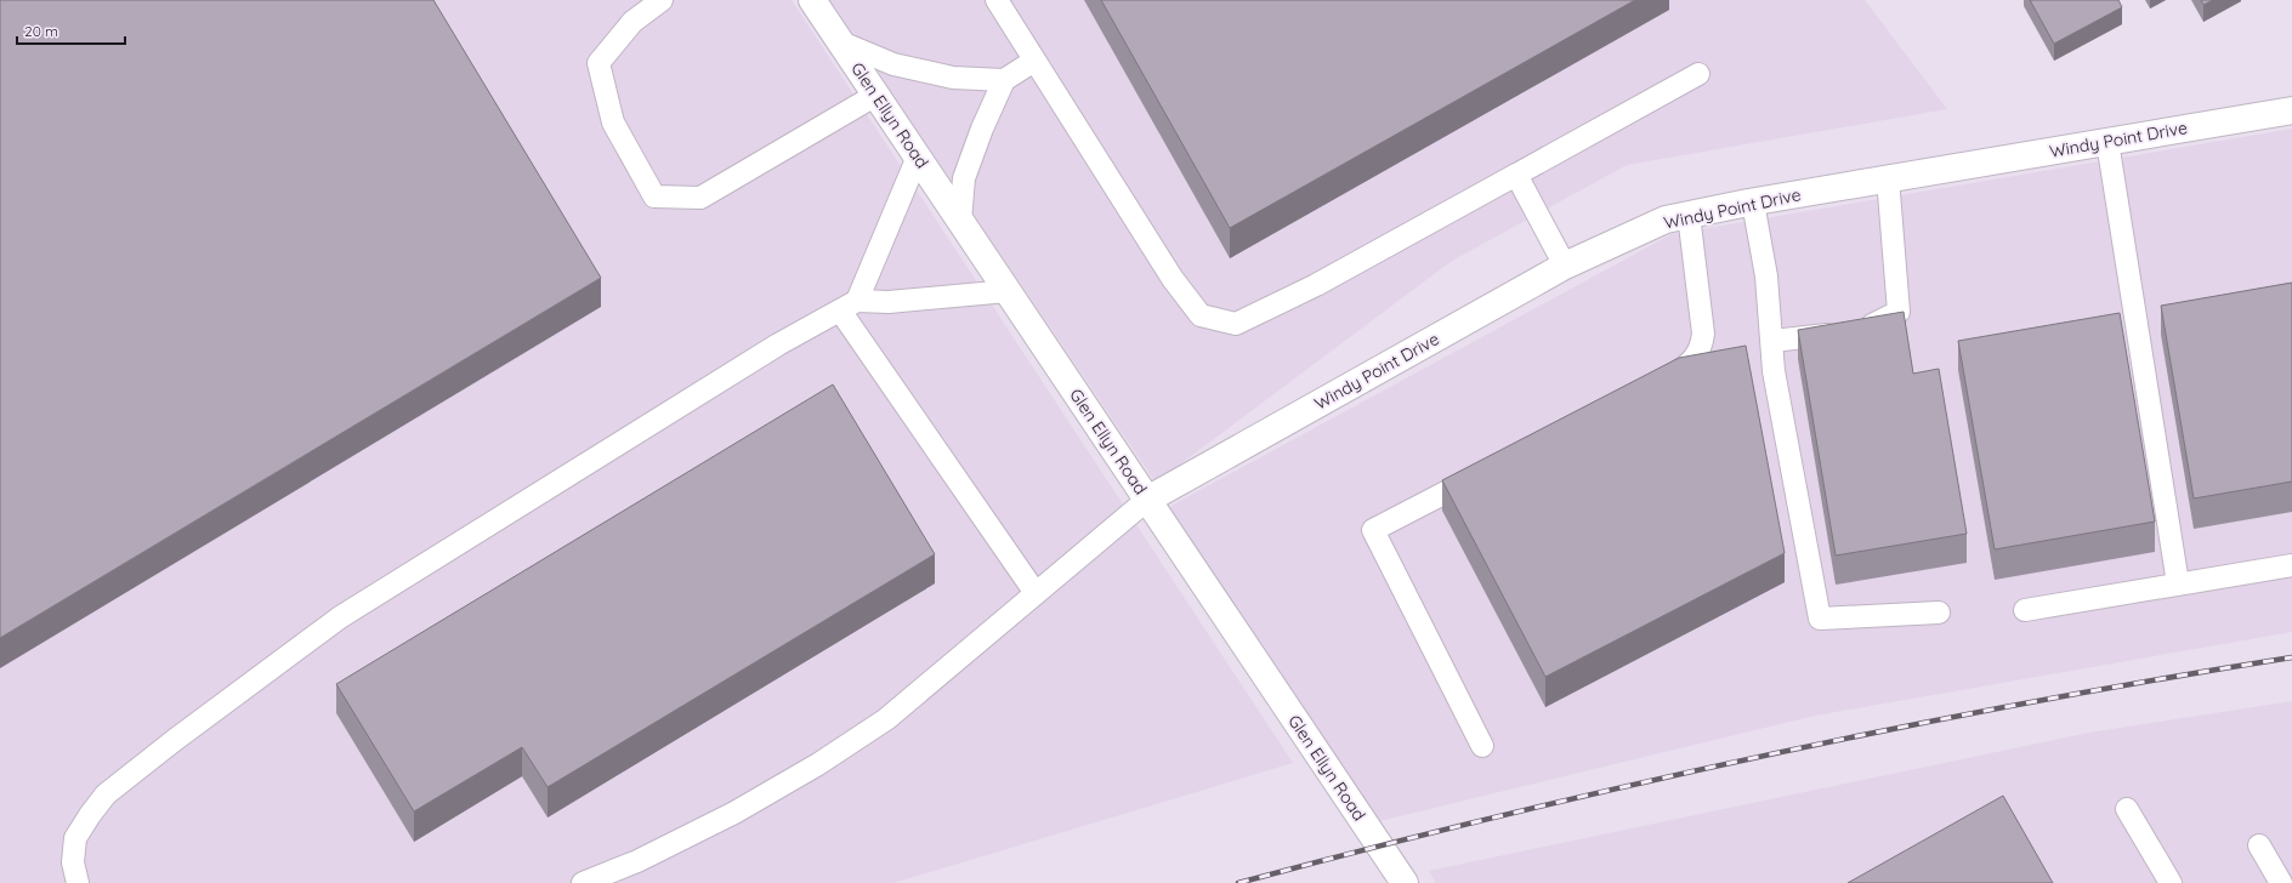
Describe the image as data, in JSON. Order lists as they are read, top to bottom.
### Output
{
  "streets": {
    "street": ["Glen Ellyn Road", "Windy Point Drive"]
  },
  "crossings": [
    ["Glen Ellyn Road", "Windy Point Drive"]
  ],
  "scale_bar": "20 m"
}
